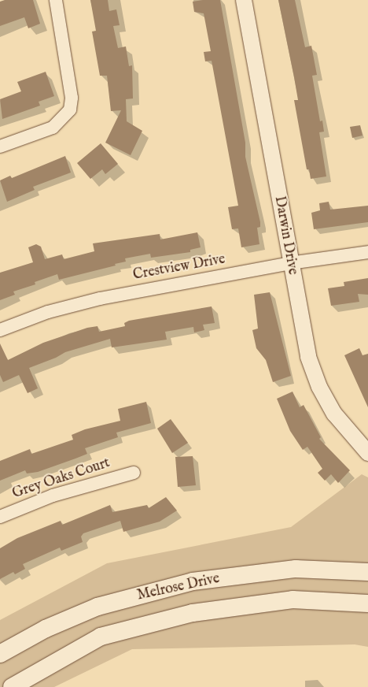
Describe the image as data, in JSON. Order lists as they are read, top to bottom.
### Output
{
  "streets": {
    "main road": ["Melrose Drive"],
    "street": ["Darwin Drive", "Crestview Drive", "Grey Oaks Court"]
  },
  "crossings": [
    ["Darwin Drive", "Crestview Drive"]
  ]
}
